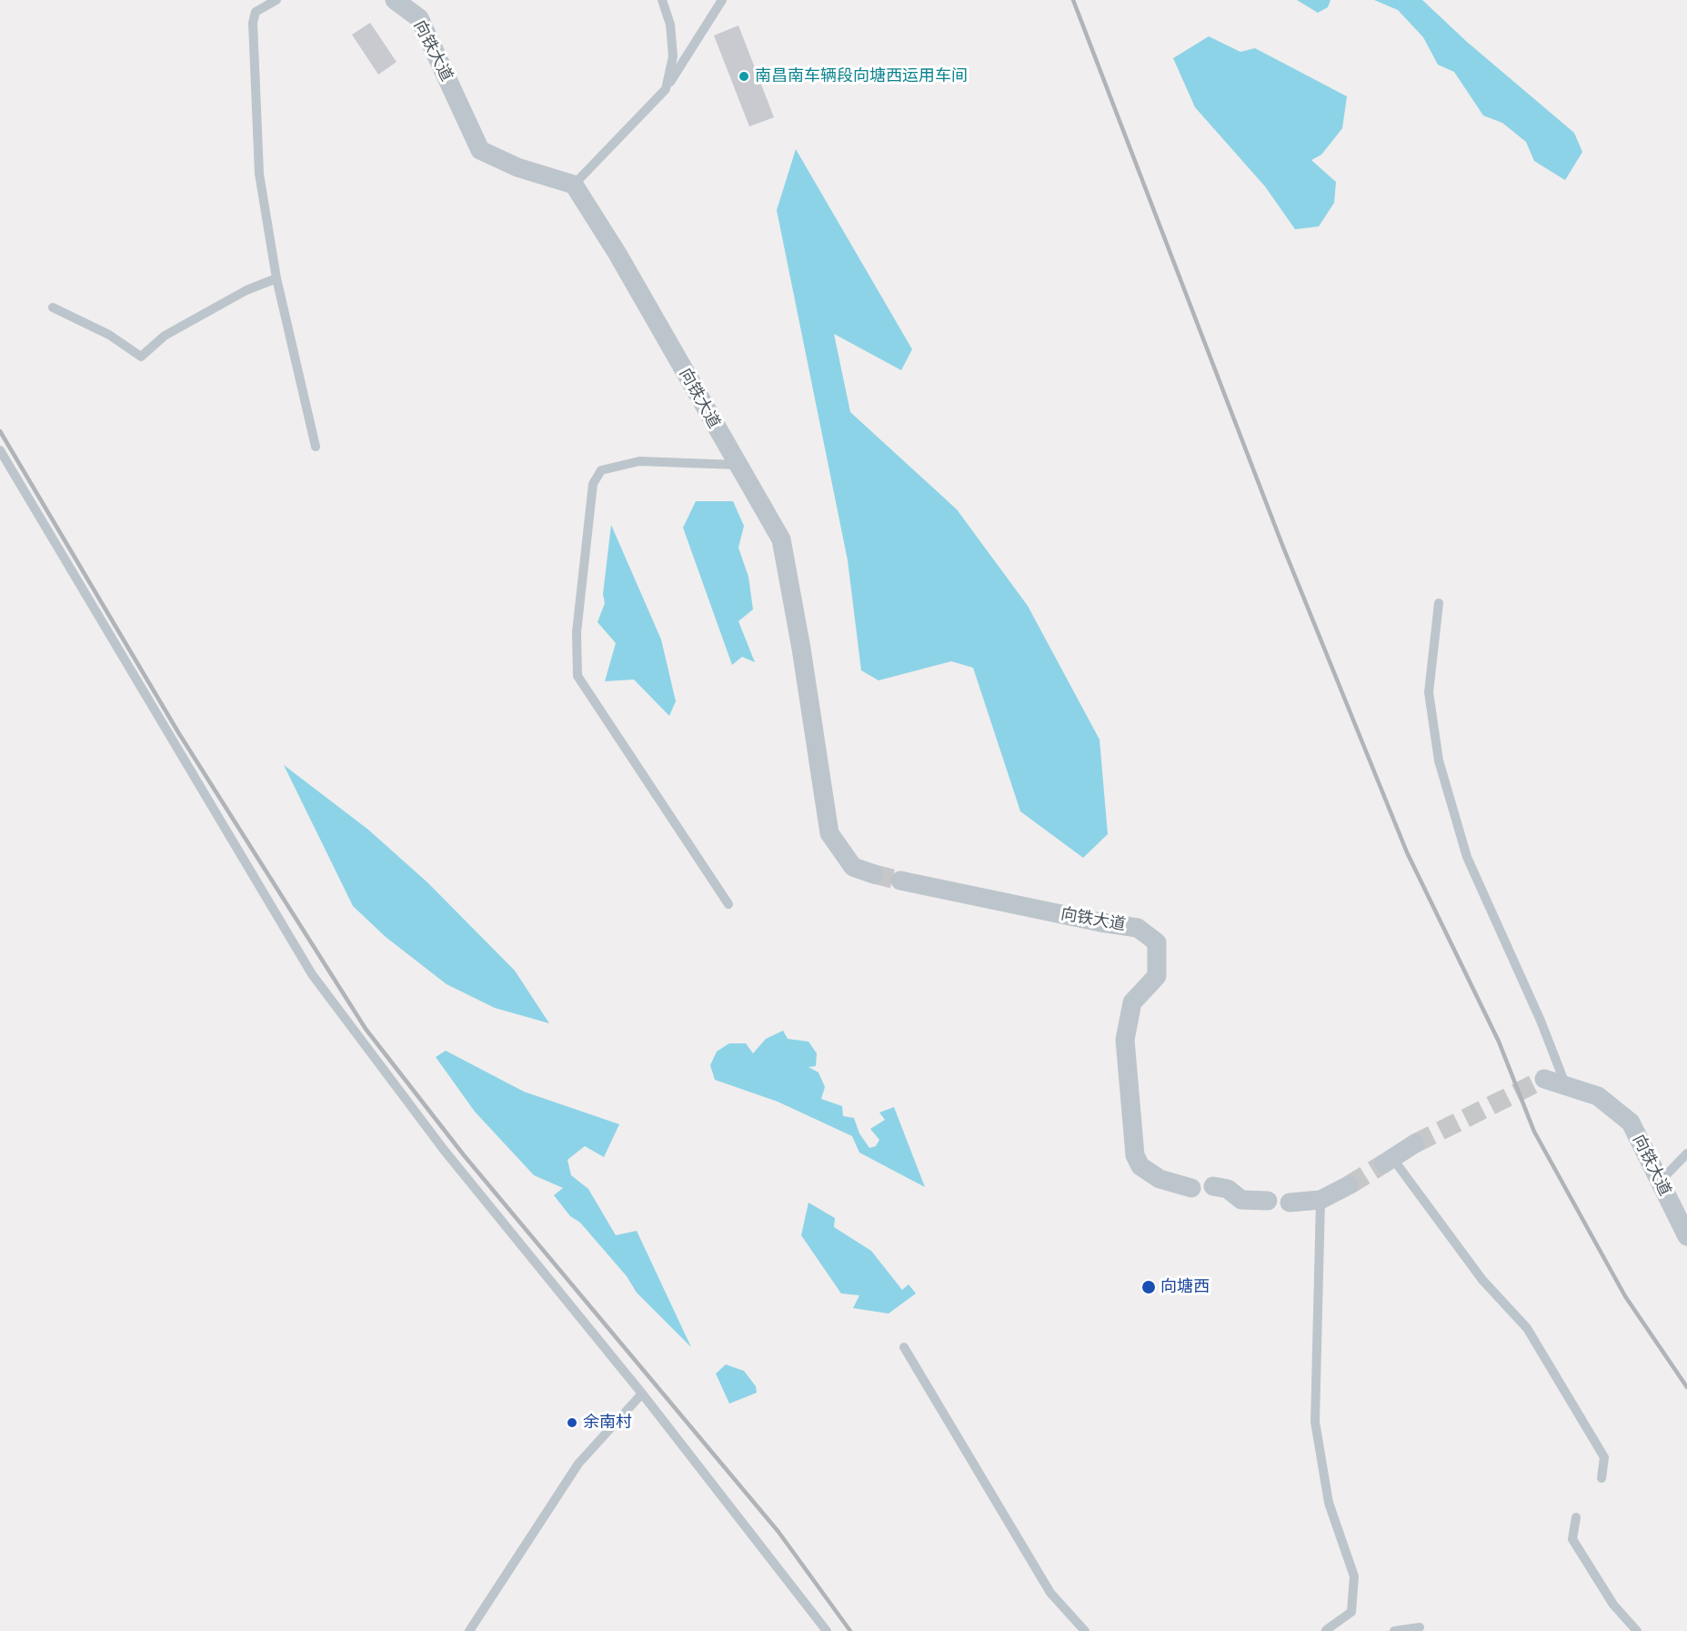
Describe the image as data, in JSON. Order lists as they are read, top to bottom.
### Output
{
  "streets": {
    "street": ["向铁大道"]
  },
  "places": ["南昌南车辆段向塘西运用车间", "向塘西", "余南村"]
}
